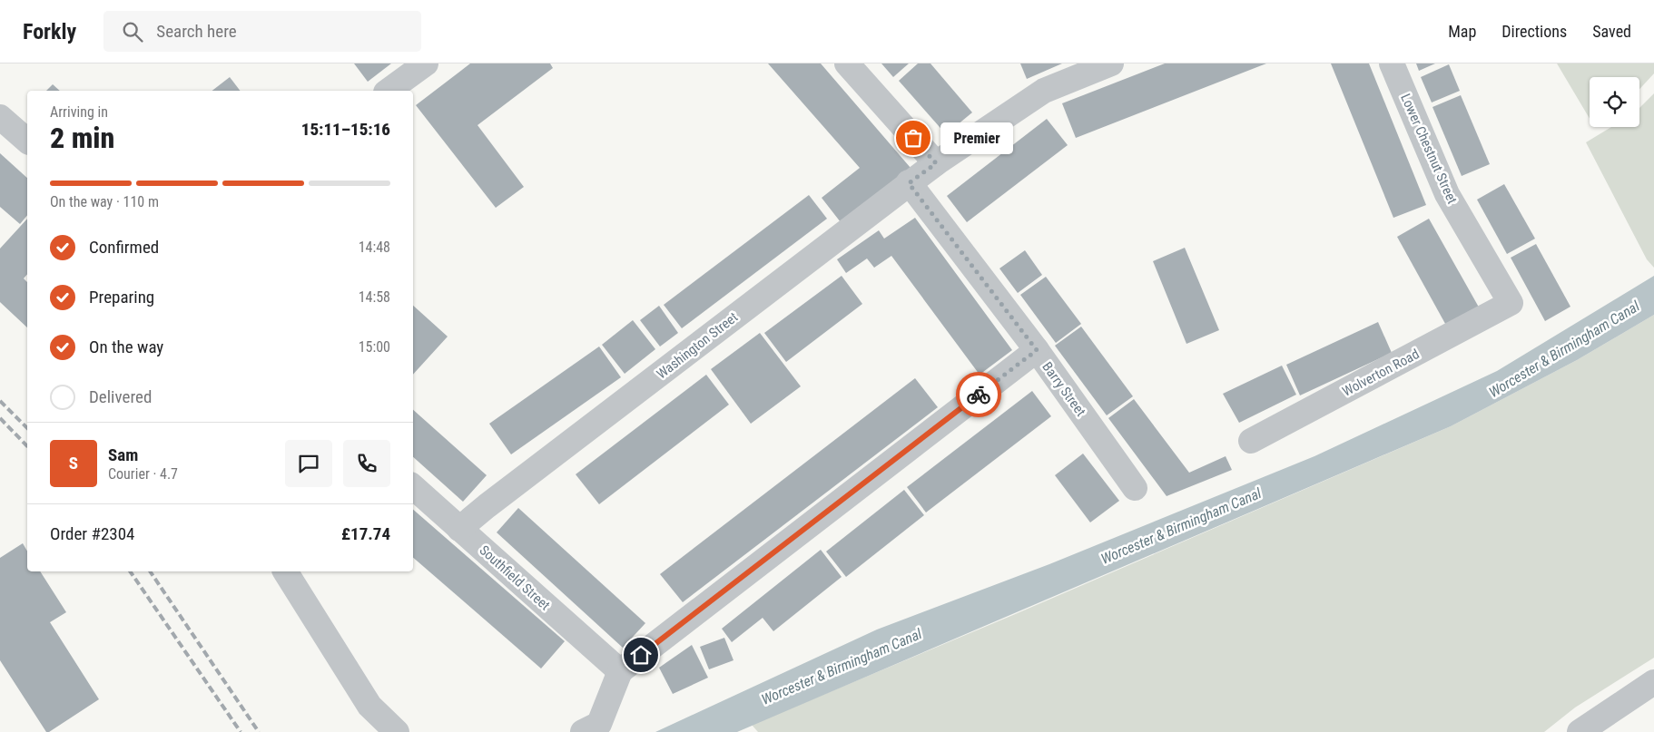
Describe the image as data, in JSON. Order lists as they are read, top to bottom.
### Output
{
  "streets": {
    "street": [
      "Lower Chestnut Street",
      "Washington Street",
      "Wolverton Road",
      "Barry Street",
      "Southfield Street"
    ]
  },
  "crossings": [
    ["Lower Chestnut Street", "Wolverton Road"],
    ["Washington Street", "Barry Street"],
    ["Washington Street", "Southfield Street"]
  ],
  "water": ["Worcester & Birmingham Canal"],
  "places": ["Premier"],
  "page": {
    "header": "Forkly",
    "search": "Search here",
    "nav": ["Map", "Directions", "Saved"],
    "heading": ["2 min", "Arriving in", "15:11–15:16"],
    "panel": [
      "Sam",
      "Courier · 4.7",
      "Order #2304",
      "£17.74"
    ],
    "bubble": "Premier",
    "bar": "On the way · 110 m",
    "list": [
      ["Confirmed", "14:48"],
      ["Preparing", "14:58"],
      ["On the way", "15:00"],
      "Delivered"
    ],
    "round": "S"
  }
}
